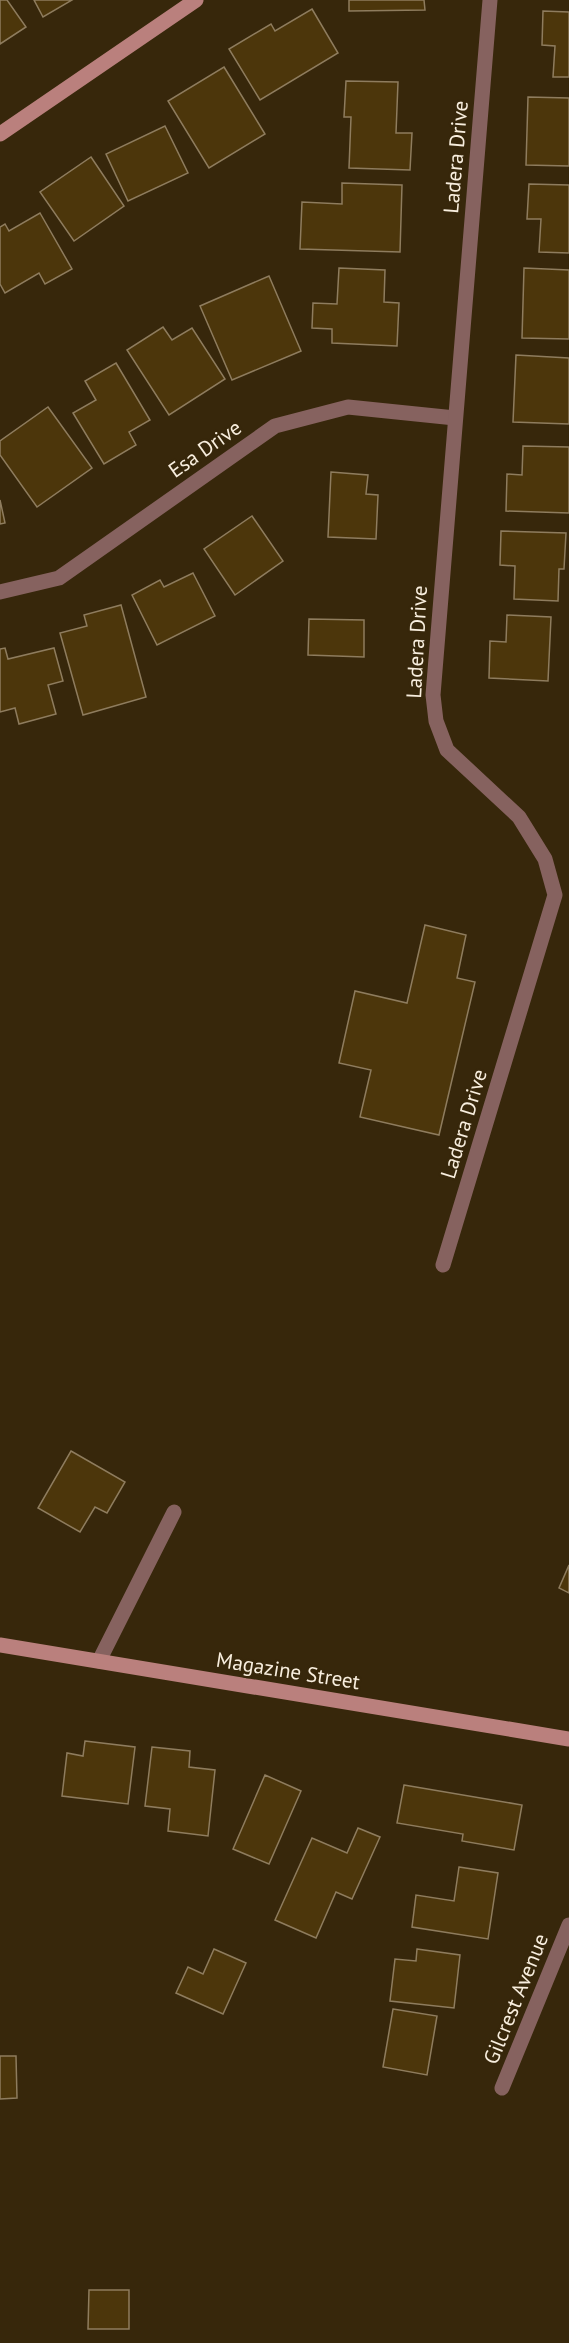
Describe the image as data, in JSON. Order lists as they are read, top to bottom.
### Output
{
  "streets": {
    "street": [
      "Ladera Drive",
      "Esa Drive",
      "Magazine Street",
      "Gilcrest Avenue"
    ]
  },
  "crossings": [
    ["Ladera Drive", "Esa Drive"]
  ]
}
